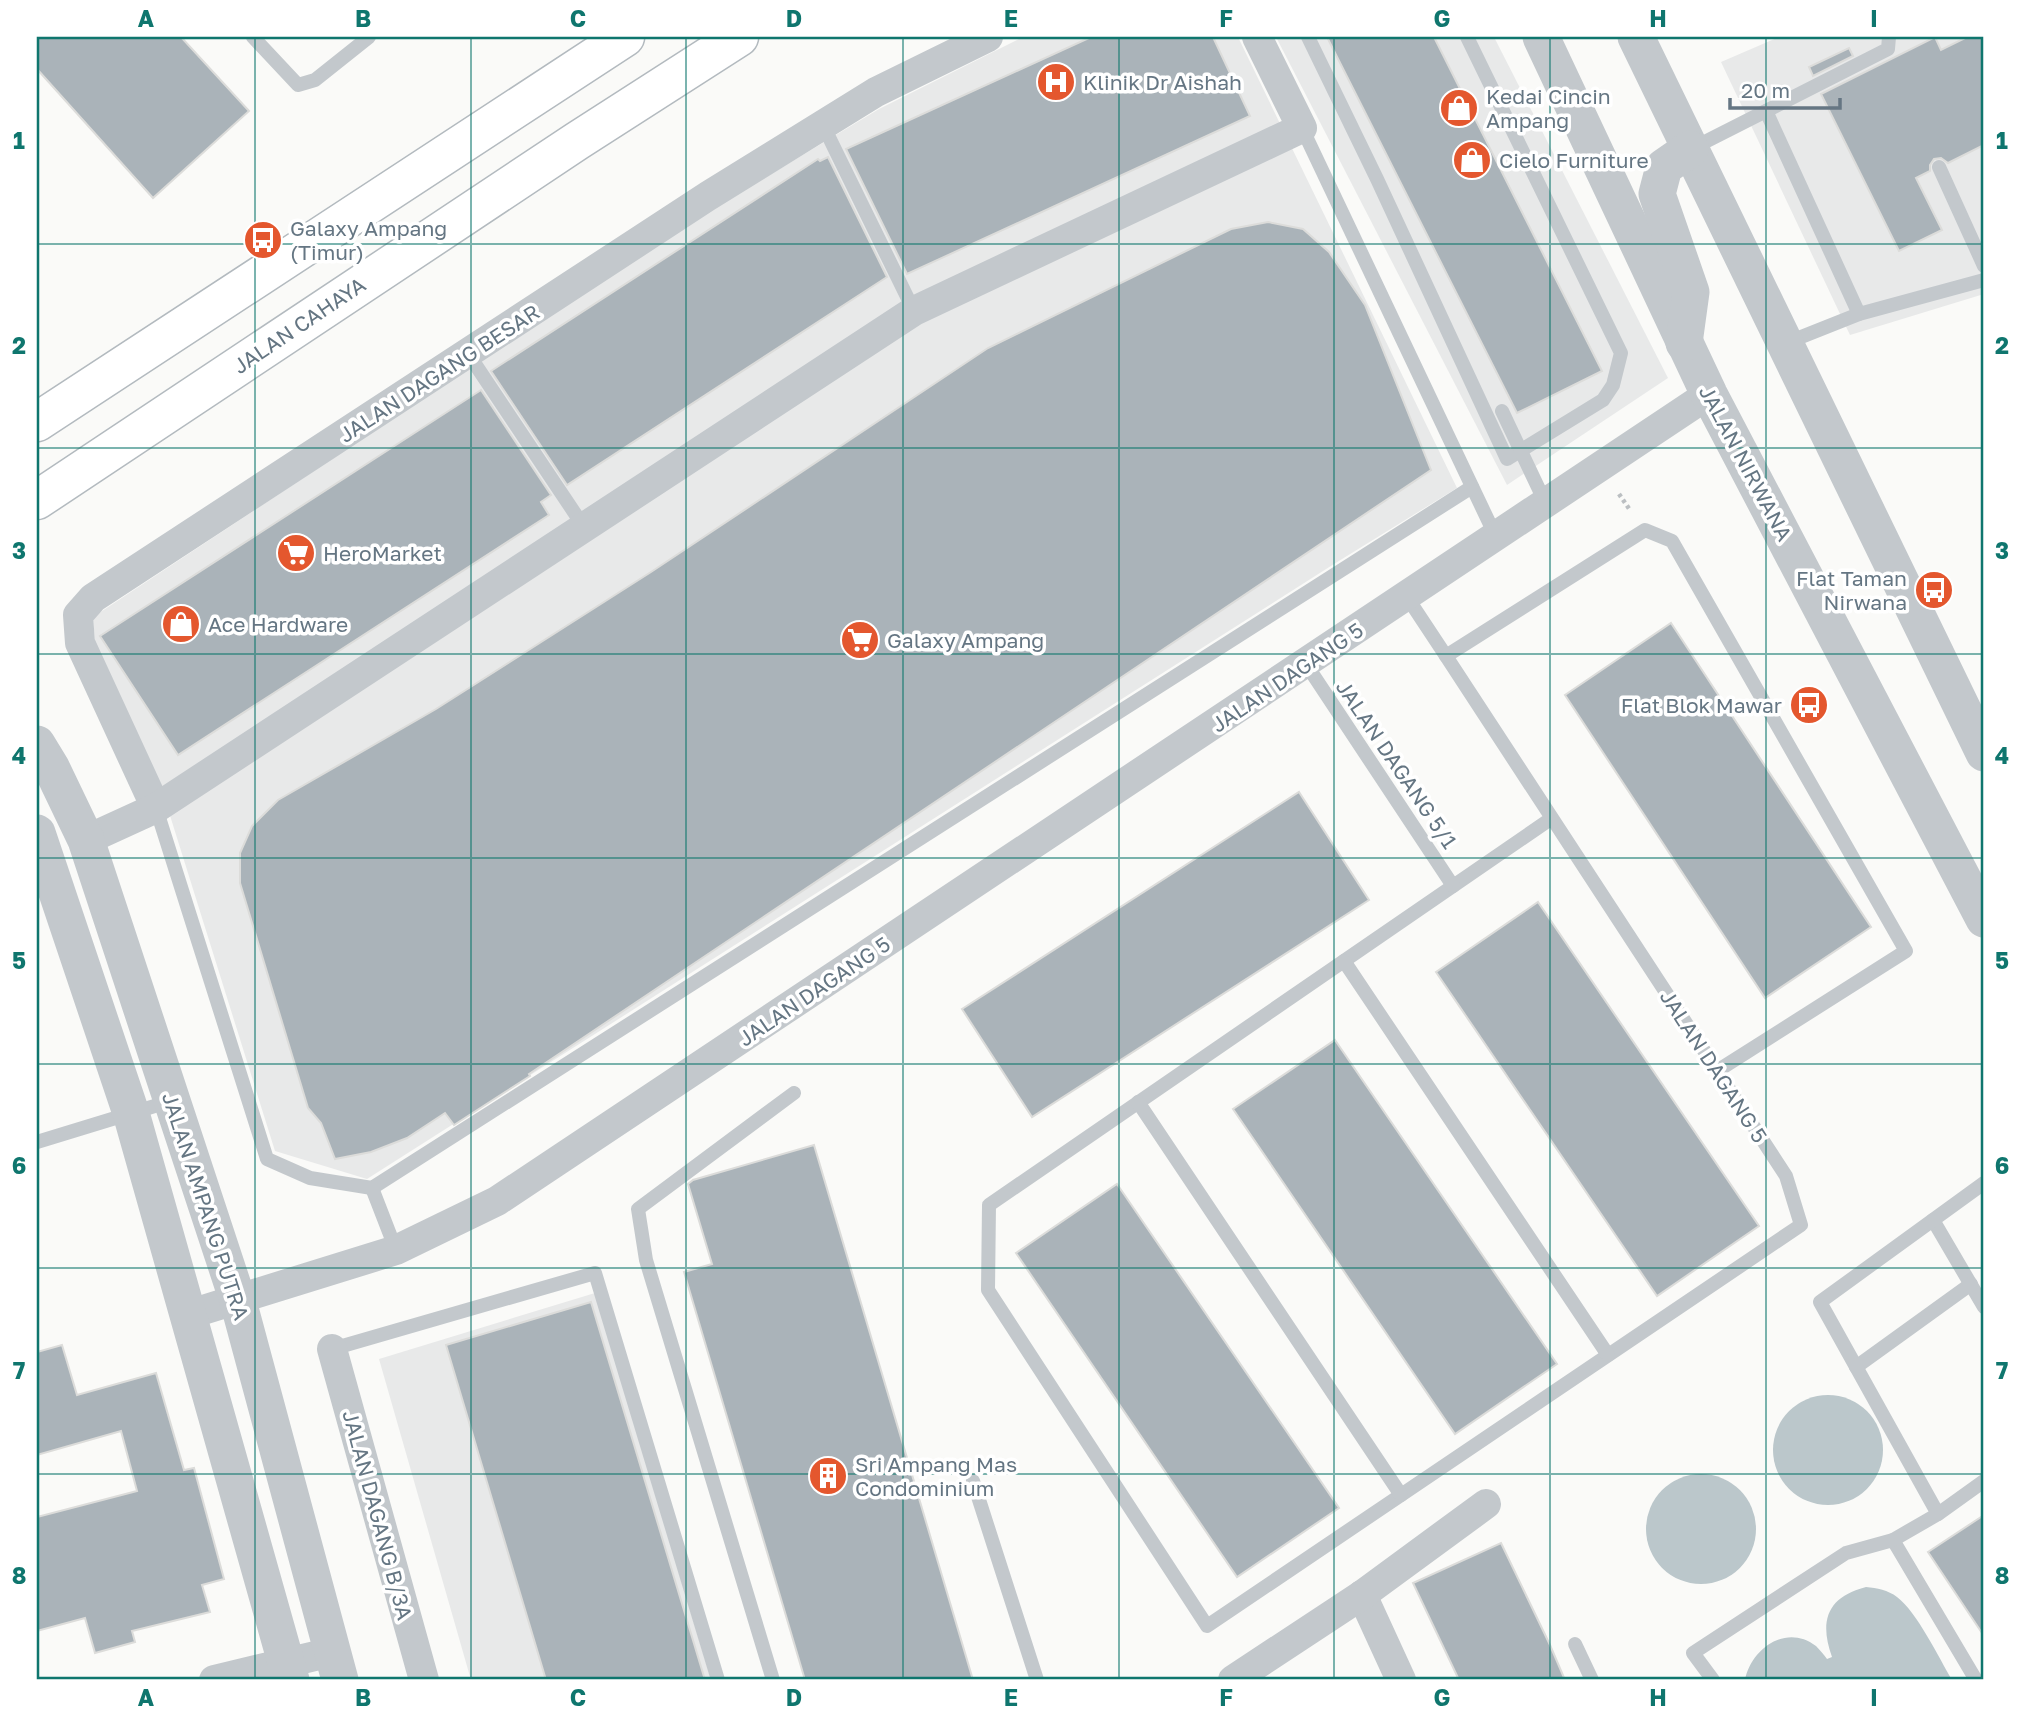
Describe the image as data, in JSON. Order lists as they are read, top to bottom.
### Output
{
  "streets": {
    "main road": ["JALAN CAHAYA"],
    "street": [
      "JALAN DAGANG BESAR",
      "JALAN NIRWANA",
      "JALAN DAGANG 5",
      "JALAN AMPANG PUTRA",
      "JALAN DAGANG B/3A"
    ],
    "lane": ["JALAN DAGANG 5/1"]
  },
  "crossings": [
    ["JALAN NIRWANA", "JALAN DAGANG 5"],
    ["JALAN DAGANG 5", "JALAN DAGANG 5/1"],
    ["JALAN DAGANG 5", "JALAN AMPANG PUTRA"]
  ],
  "places": {
    "hospital": ["Klinik Dr Aishah"],
    "shop": ["Kedai Cincin Ampang", "Cielo Furniture", "Ace Hardware"],
    "bus stop": ["Galaxy Ampang (Timur)", "Flat Taman Nirwana", "Flat Blok Mawar"],
    "supermarket": ["HeroMarket", "Galaxy Ampang"],
    "building": ["Sri Ampang Mas Condominium"]
  },
  "scale_bar": "20 m",
  "grid": {
    "columns": [
      "A",
      "B",
      "C",
      "D",
      "E",
      "F",
      "G",
      "H",
      "I"
    ],
    "rows": [
      "1",
      "2",
      "3",
      "4",
      "5",
      "6",
      "7",
      "8"
    ]
  }
}
